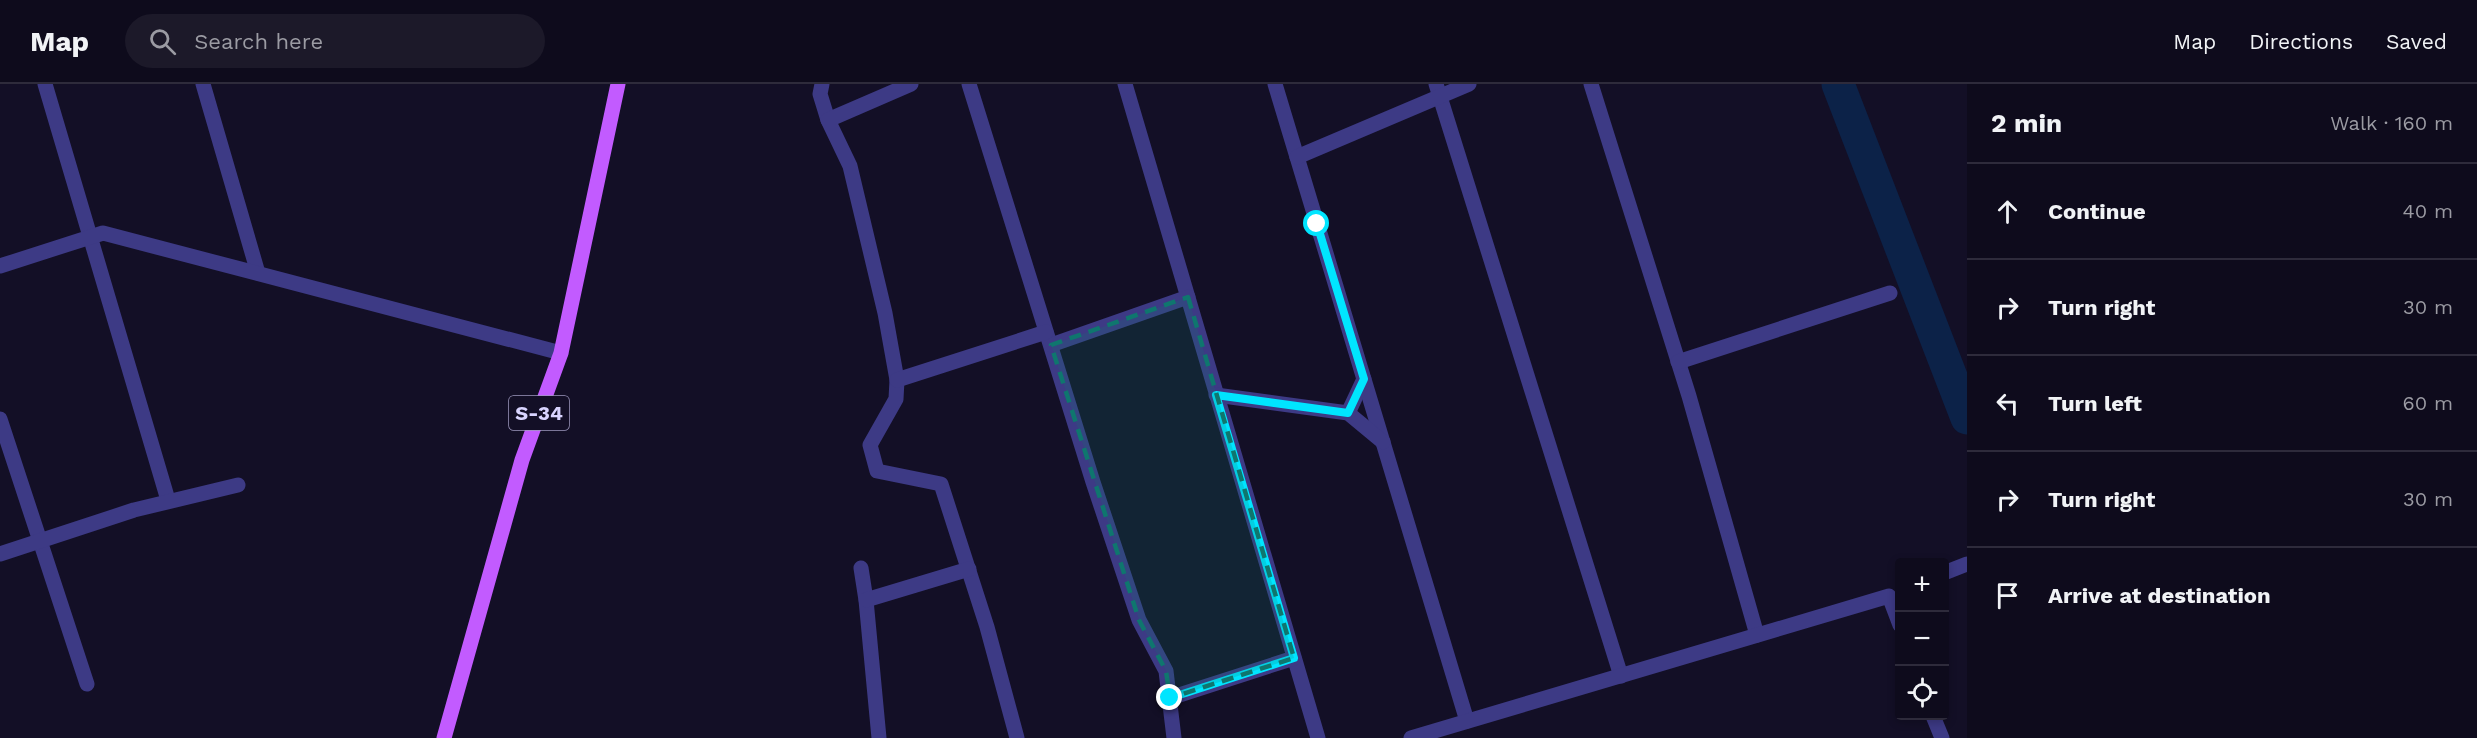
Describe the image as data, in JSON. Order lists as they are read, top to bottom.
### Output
{
  "streets": {
    "main road": ["S-34"]
  },
  "page": {
    "header": "Map",
    "search": "Search here",
    "nav": ["Map", "Directions", "Saved"],
    "heading": ["2 min", "Walk · 160 m"],
    "list": [
      ["Continue", "40 m"],
      ["Turn right", "30 m"],
      ["Turn left", "60 m"],
      ["Turn right", "30 m"],
      "Arrive at destination"
    ],
    "map_buttons": ["+", "−"]
  }
}
